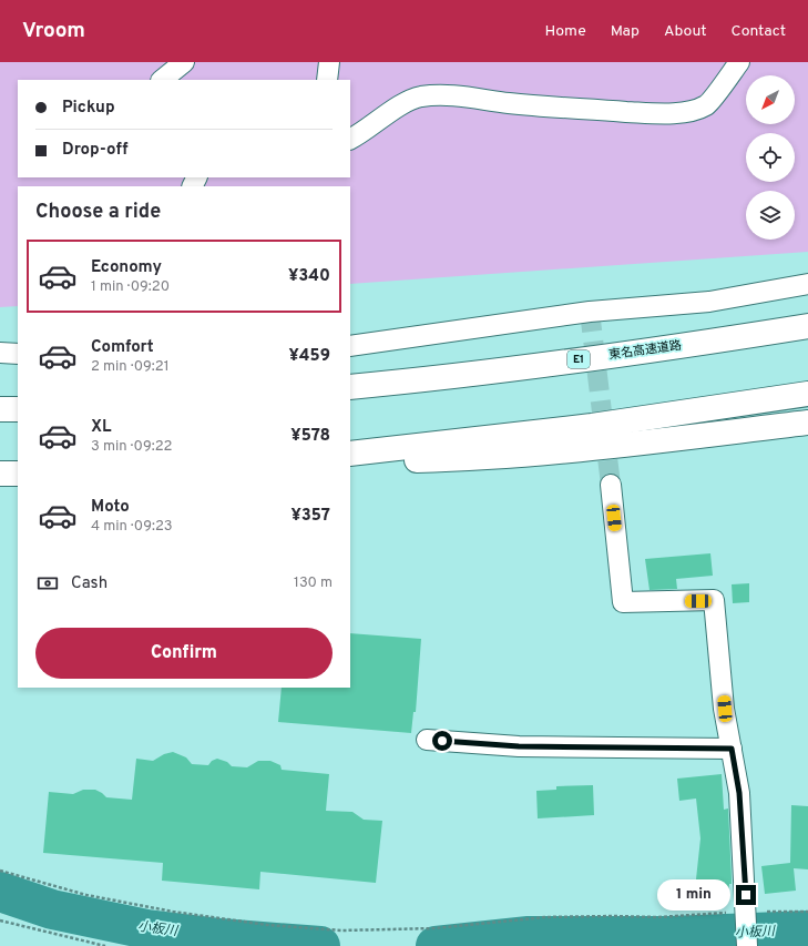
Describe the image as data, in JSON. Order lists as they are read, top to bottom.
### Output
{
  "streets": {
    "highway": ["東名高速道路", "E1"]
  },
  "water": ["小板川"],
  "north": "bottom left",
  "page": {
    "header": "Vroom",
    "nav": [
      "Home",
      "Map",
      "About",
      "Contact"
    ],
    "banner": ["Pickup", "Drop-off"],
    "heading": "Choose a ride",
    "list": [
      {
        "name": "Economy",
        "note": "1 min · 09:20",
        "value": "¥340"
      },
      {
        "name": "Comfort",
        "note": "2 min · 09:21",
        "value": "¥459"
      },
      {
        "name": "XL",
        "note": "3 min · 09:22",
        "value": "¥578"
      },
      {
        "name": "Moto",
        "note": "4 min · 09:23",
        "value": "¥357"
      }
    ],
    "pay": ["Cash", "130 m"],
    "buttons": "Confirm",
    "bubble": "1 min"
  }
}
